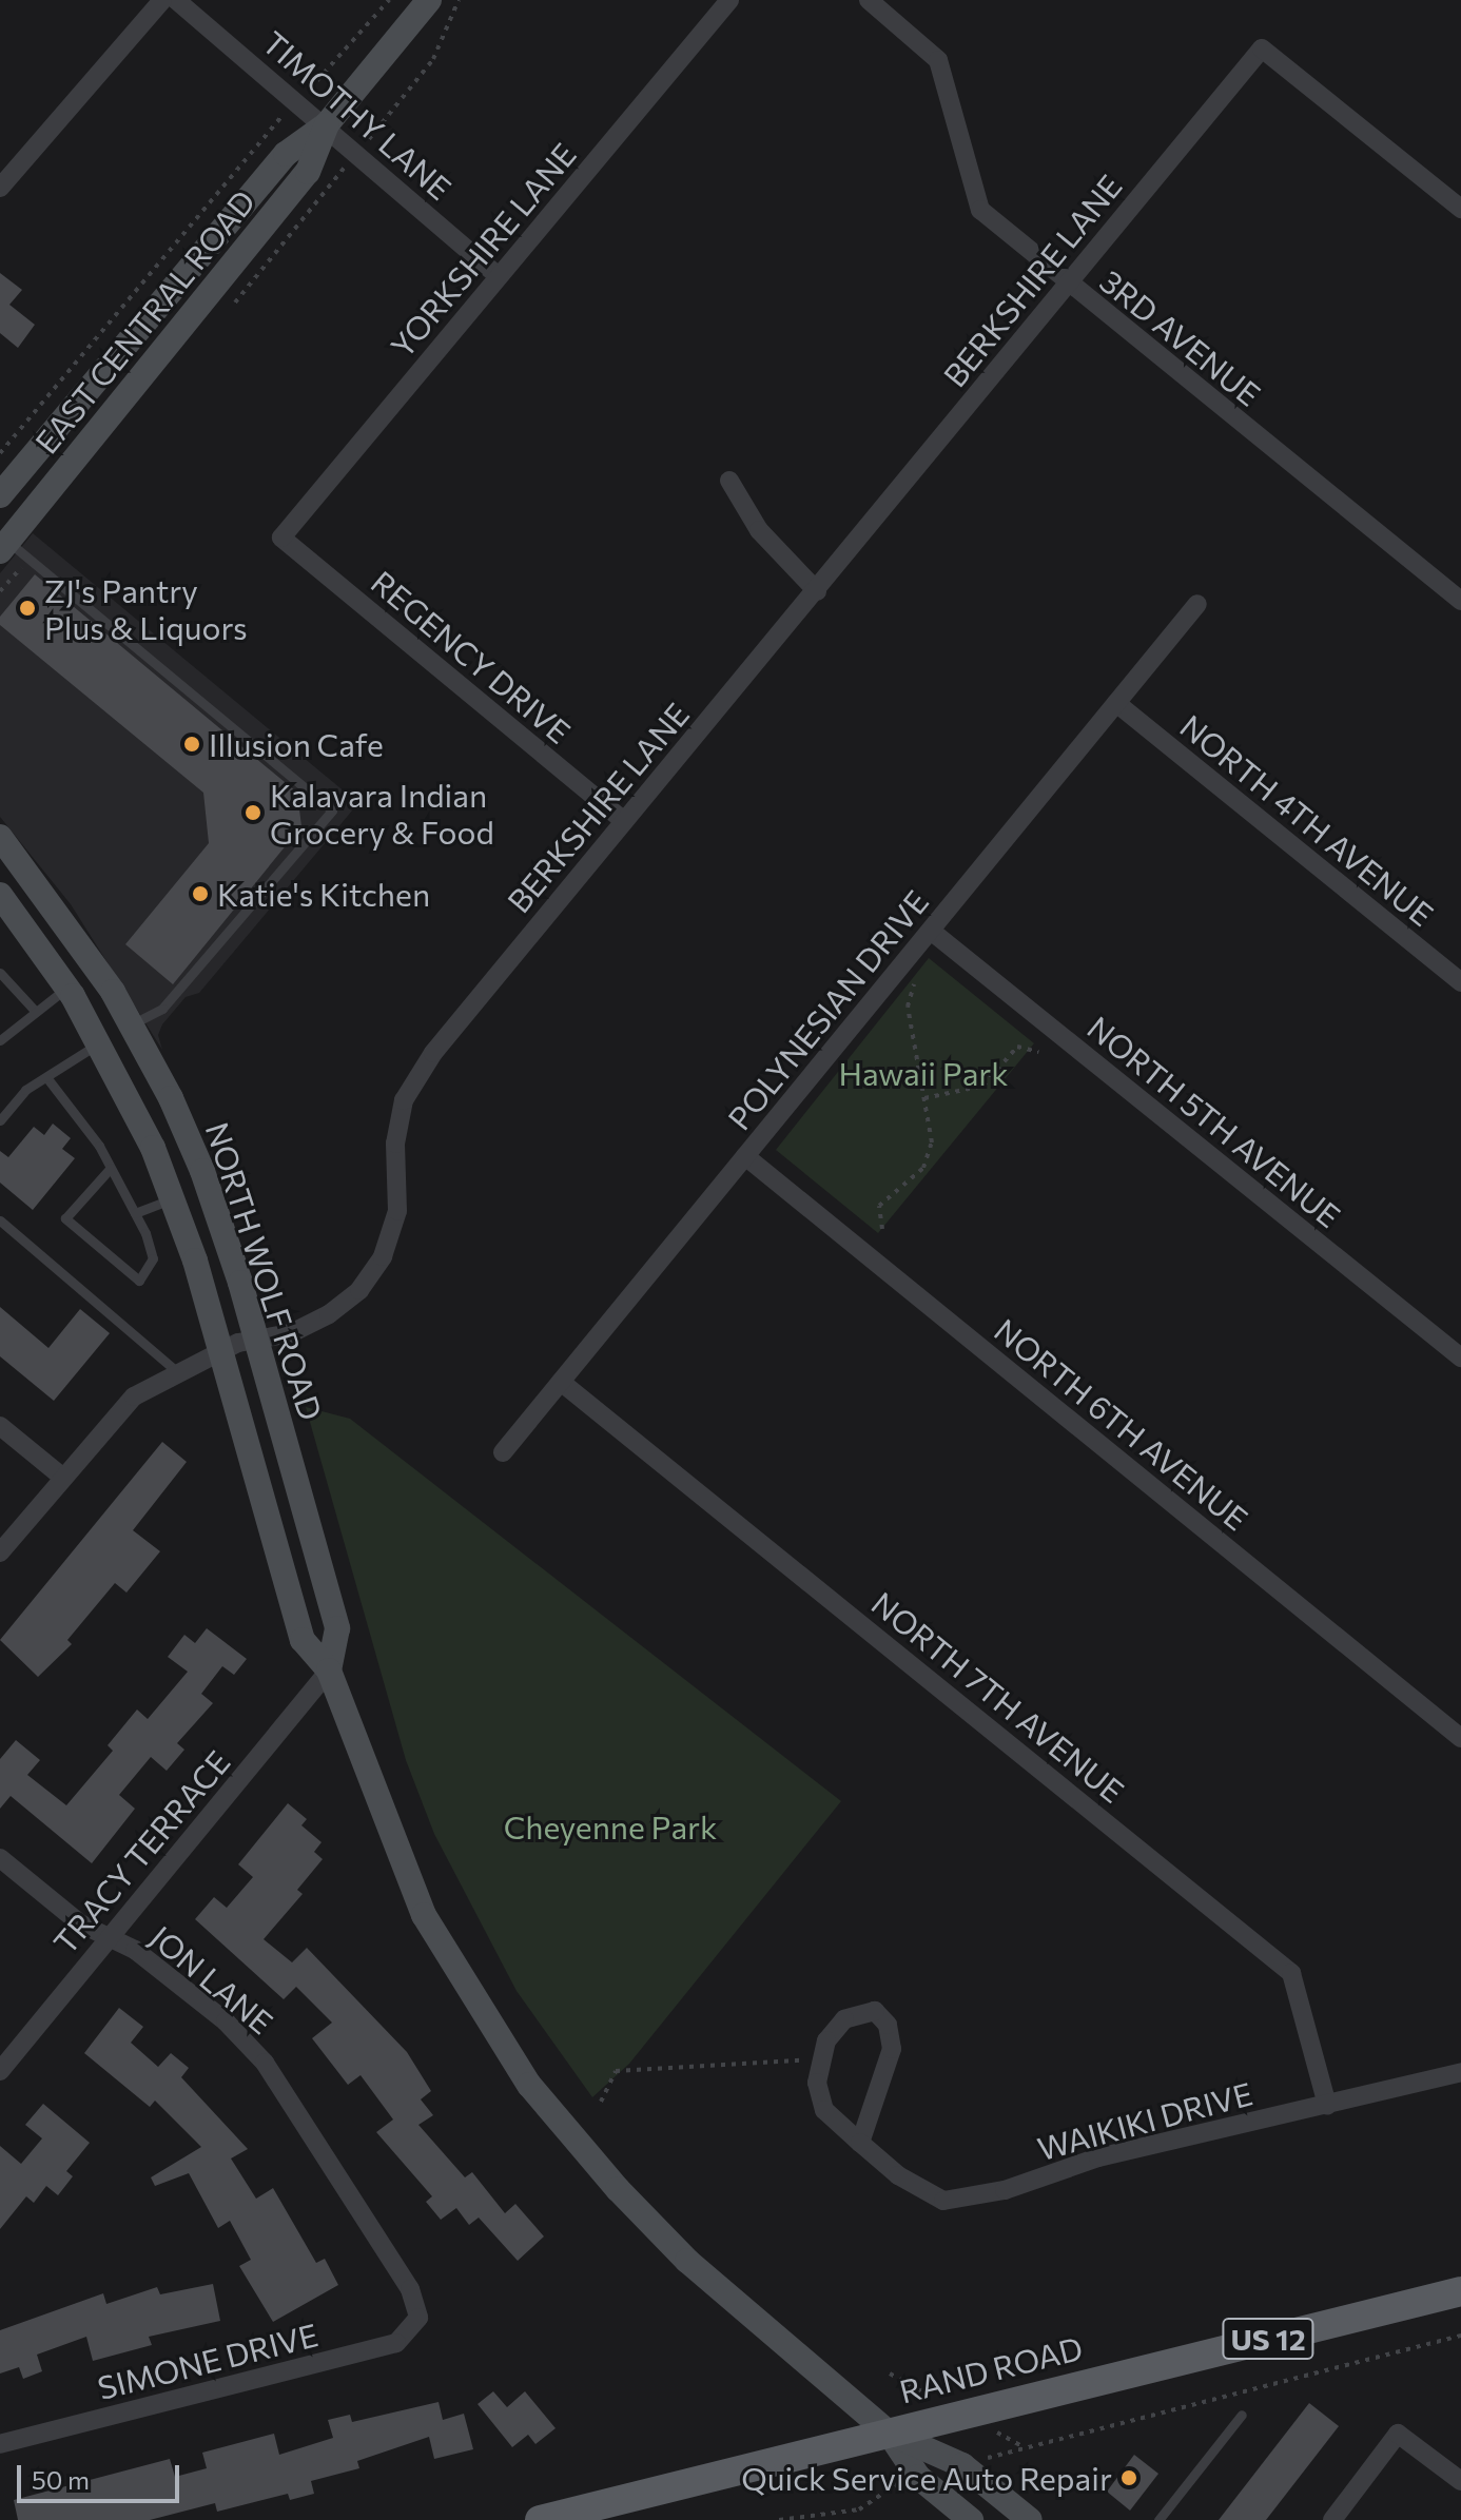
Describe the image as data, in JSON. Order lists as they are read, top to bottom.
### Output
{
  "streets": {
    "main road": [
      "EAST CENTRAL ROAD",
      "NORTH WOLF ROAD",
      "US 12",
      "RAND ROAD"
    ],
    "street": [
      "TIMOTHY LANE",
      "YORKSHIRE LANE",
      "BERKSHIRE LANE",
      "3RD AVENUE",
      "REGENCY DRIVE",
      "NORTH 4TH AVENUE",
      "POLYNESIAN DRIVE",
      "NORTH 5TH AVENUE",
      "NORTH 6TH AVENUE",
      "NORTH 7TH AVENUE",
      "TRACY TERRACE",
      "JON LANE",
      "WAIKIKI DRIVE",
      "SIMONE DRIVE"
    ]
  },
  "crossings": [
    ["TIMOTHY LANE", "YORKSHIRE LANE"],
    ["TIMOTHY LANE", "EAST CENTRAL ROAD"],
    ["YORKSHIRE LANE", "REGENCY DRIVE"],
    ["BERKSHIRE LANE", "3RD AVENUE"],
    ["BERKSHIRE LANE", "REGENCY DRIVE"],
    ["BERKSHIRE LANE", "NORTH WOLF ROAD"],
    ["NORTH 4TH AVENUE", "POLYNESIAN DRIVE"],
    ["POLYNESIAN DRIVE", "NORTH 5TH AVENUE"],
    ["POLYNESIAN DRIVE", "NORTH 6TH AVENUE"],
    ["POLYNESIAN DRIVE", "NORTH 7TH AVENUE"],
    ["NORTH WOLF ROAD", "TRACY TERRACE"],
    ["NORTH WOLF ROAD", "RAND ROAD"],
    ["NORTH 7TH AVENUE", "WAIKIKI DRIVE"],
    ["TRACY TERRACE", "JON LANE"],
    ["JON LANE", "SIMONE DRIVE"]
  ],
  "parks": ["Hawaii Park", "Cheyenne Park"],
  "places": [
    "ZJ's Pantry Plus & Liquors",
    "Illusion Cafe",
    "Kalavara Indian Grocery & Food",
    "Katie's Kitchen",
    "Quick Service Auto Repair"
  ],
  "scale_bar": "50 m"
}
